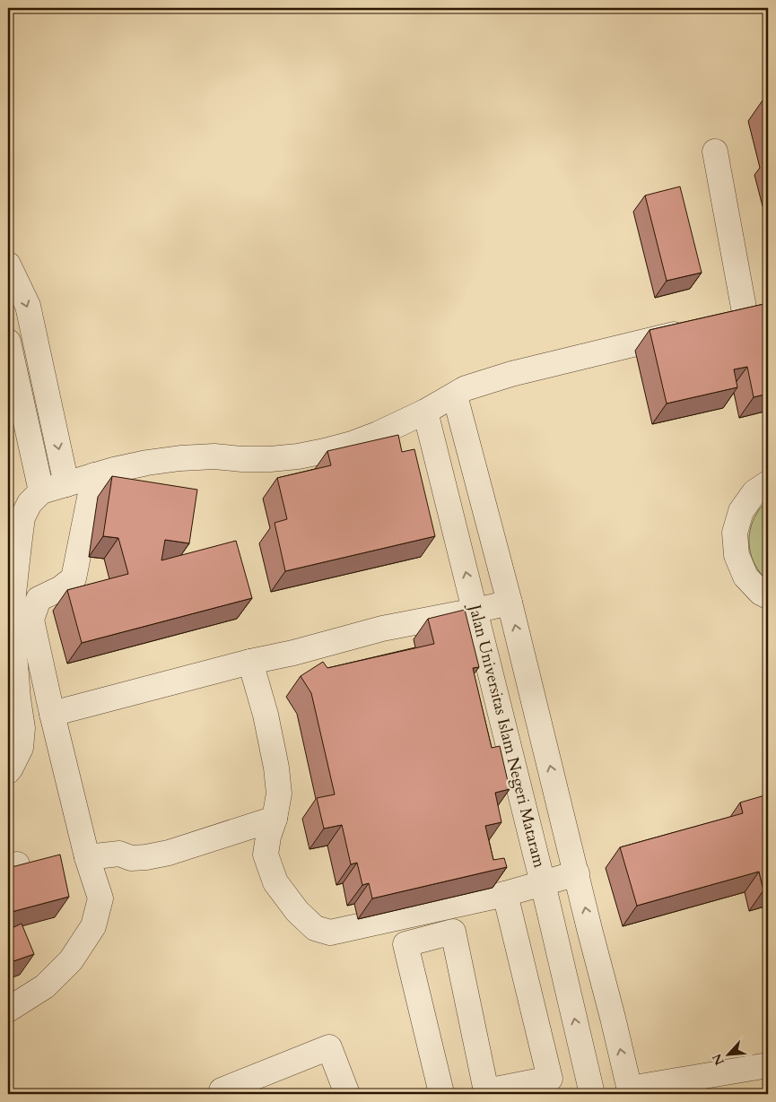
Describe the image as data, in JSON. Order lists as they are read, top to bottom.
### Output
{
  "streets": {
    "lane": ["Jalan Universitas Islam Negeri Mataram"]
  },
  "north": "bottom left"
}
